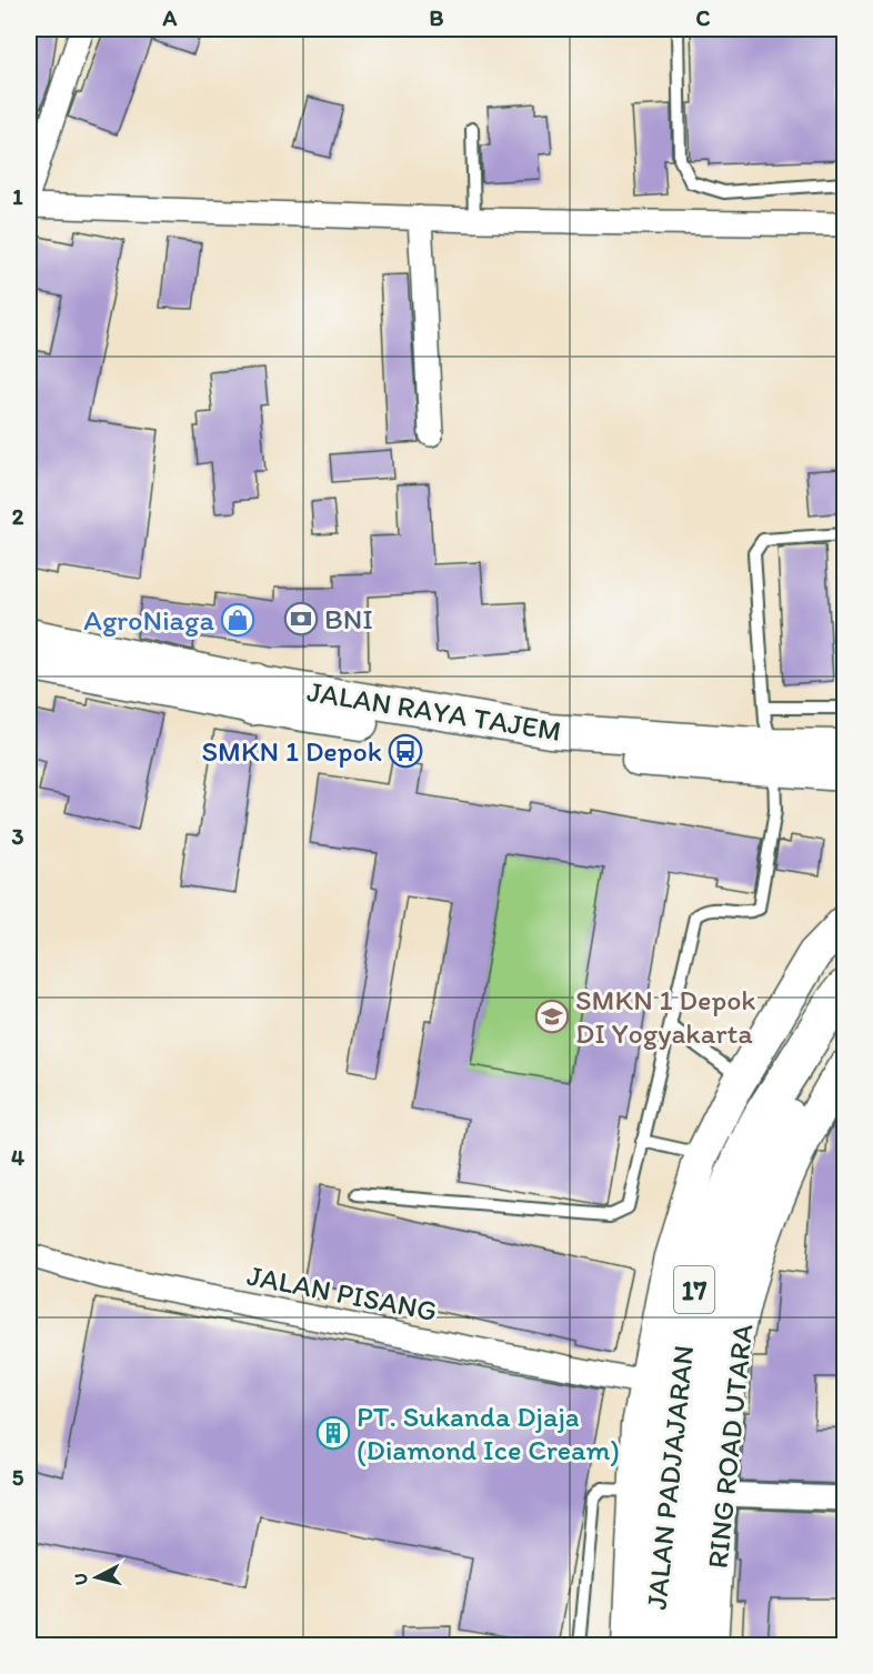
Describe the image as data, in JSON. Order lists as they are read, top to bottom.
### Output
{
  "streets": {
    "highway": ["17", "JALAN PADJAJARAN"],
    "street": ["JALAN RAYA TAJEM", "JALAN PISANG", "RING ROAD UTARA"]
  },
  "crossings": [
    ["RING ROAD UTARA", "JALAN PADJAJARAN"]
  ],
  "places": {
    "bank": ["BNI"],
    "shop": ["AgroNiaga"],
    "bus stop": ["SMKN 1 Depok"],
    "school or university": ["SMKN 1 Depok DI Yogyakarta"],
    "building": ["PT. Sukanda Djaja (Diamond Ice Cream)"]
  },
  "north": "left",
  "grid": {
    "columns": ["A", "B", "C"],
    "rows": [
      "1",
      "2",
      "3",
      "4",
      "5"
    ]
  }
}
